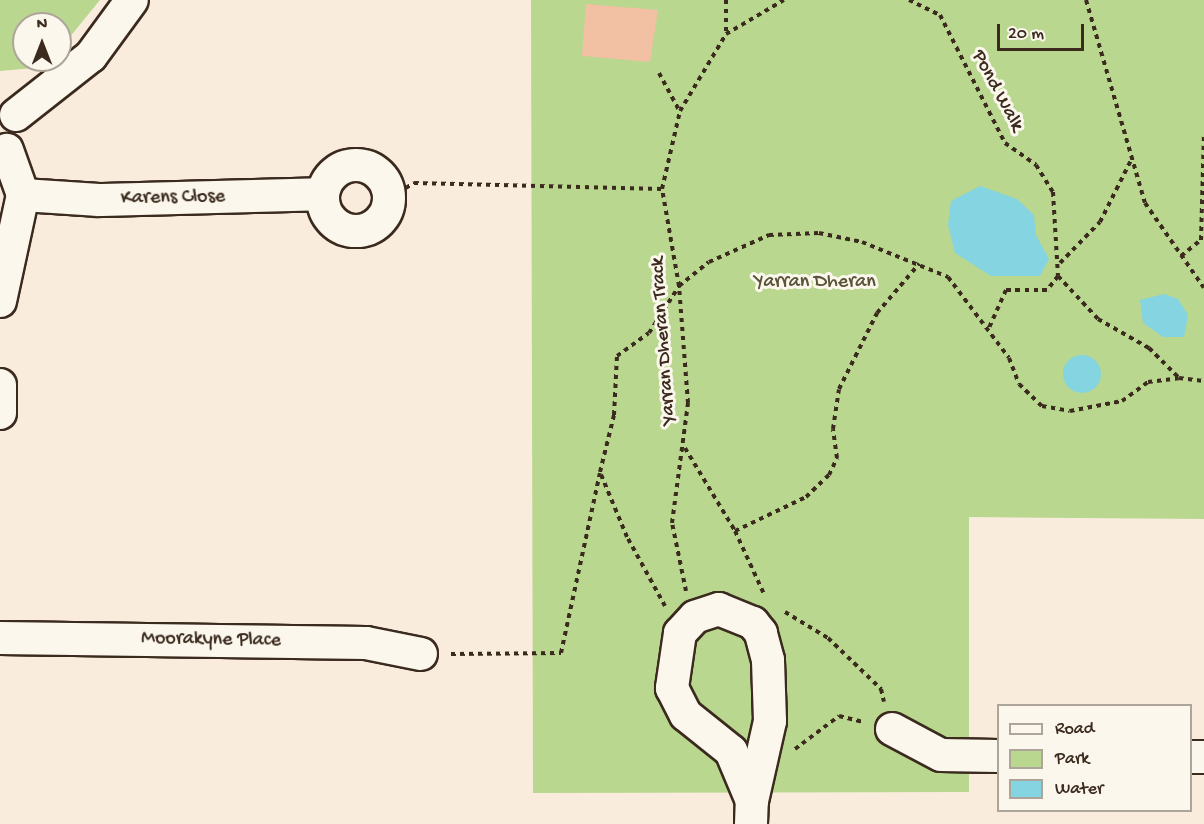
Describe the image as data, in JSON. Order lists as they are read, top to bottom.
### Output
{
  "streets": {
    "street": ["Karens Close", "Moorakyne Place"],
    "path": ["Pond Walk", "Yarran Dheran Track"]
  },
  "parks": ["Yarran Dheran"],
  "legend": ["Road", "Park", "Water"],
  "scale_bar": "20 m",
  "north": "top"
}
